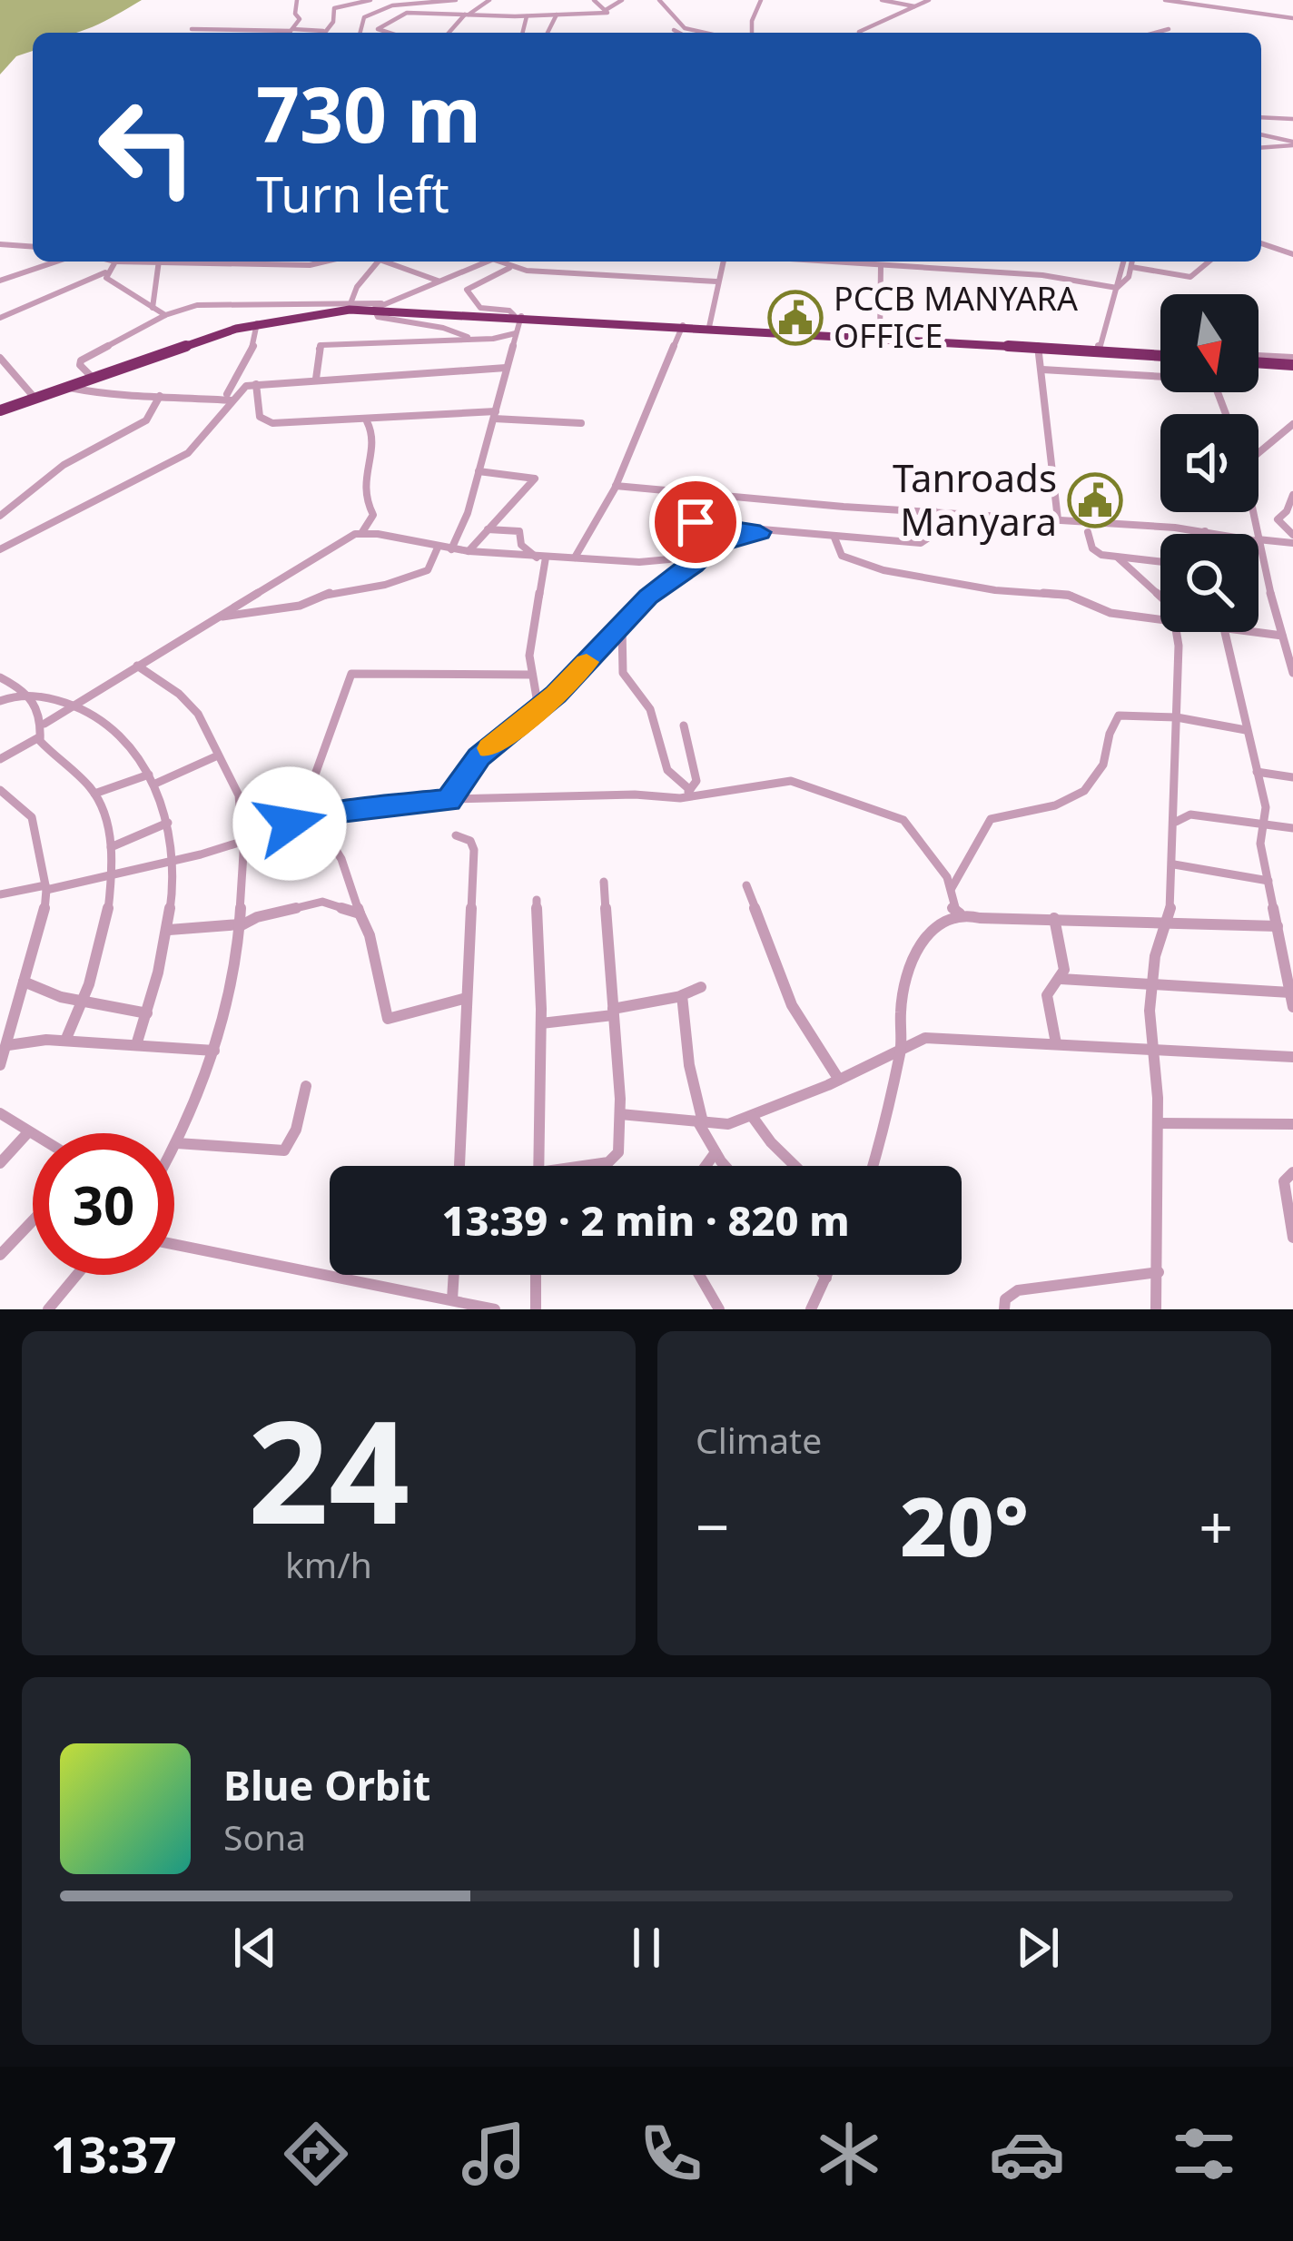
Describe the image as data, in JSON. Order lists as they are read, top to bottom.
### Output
{
  "places": {
    "public building": ["PCCB MANYARA OFFICE", "Tanroads Manyara"]
  },
  "north": "bottom",
  "page": {
    "turn": ["730 m", "Turn left"],
    "limit": "30",
    "trip": "13:39 · 2 min · 820 m",
    "tile": [
      ["24", "km/h"],
      "Climate"
    ],
    "heat": ["−", "20°", "+"],
    "song": ["Blue Orbit", "Sona"],
    "tabs": "13:37"
  }
}
